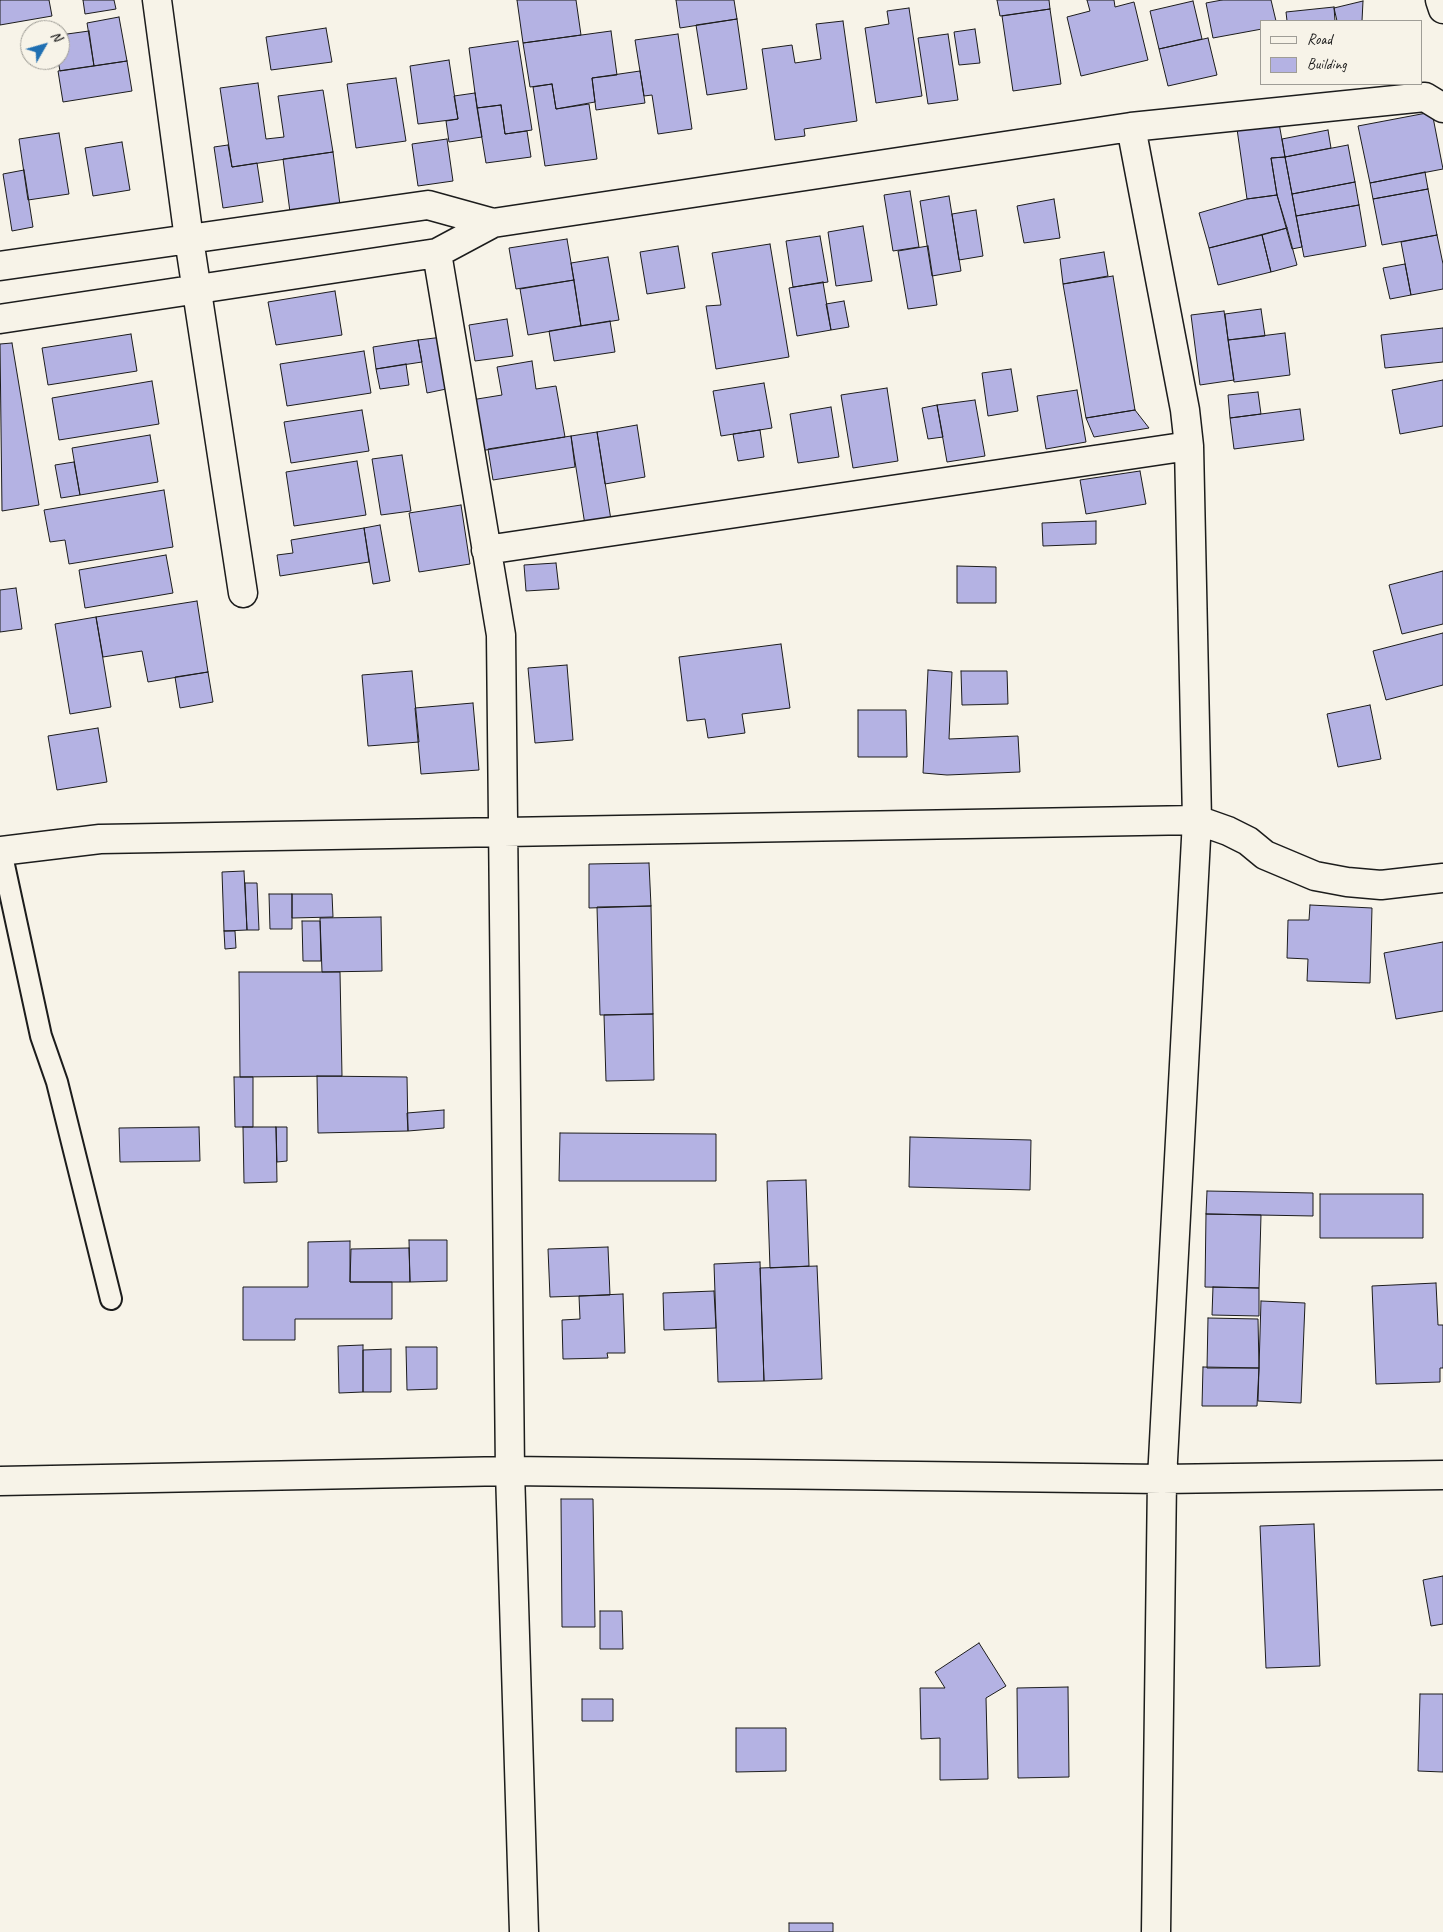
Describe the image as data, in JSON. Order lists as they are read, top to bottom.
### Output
{
  "legend": ["Road", "Building"],
  "north": "top right"
}
